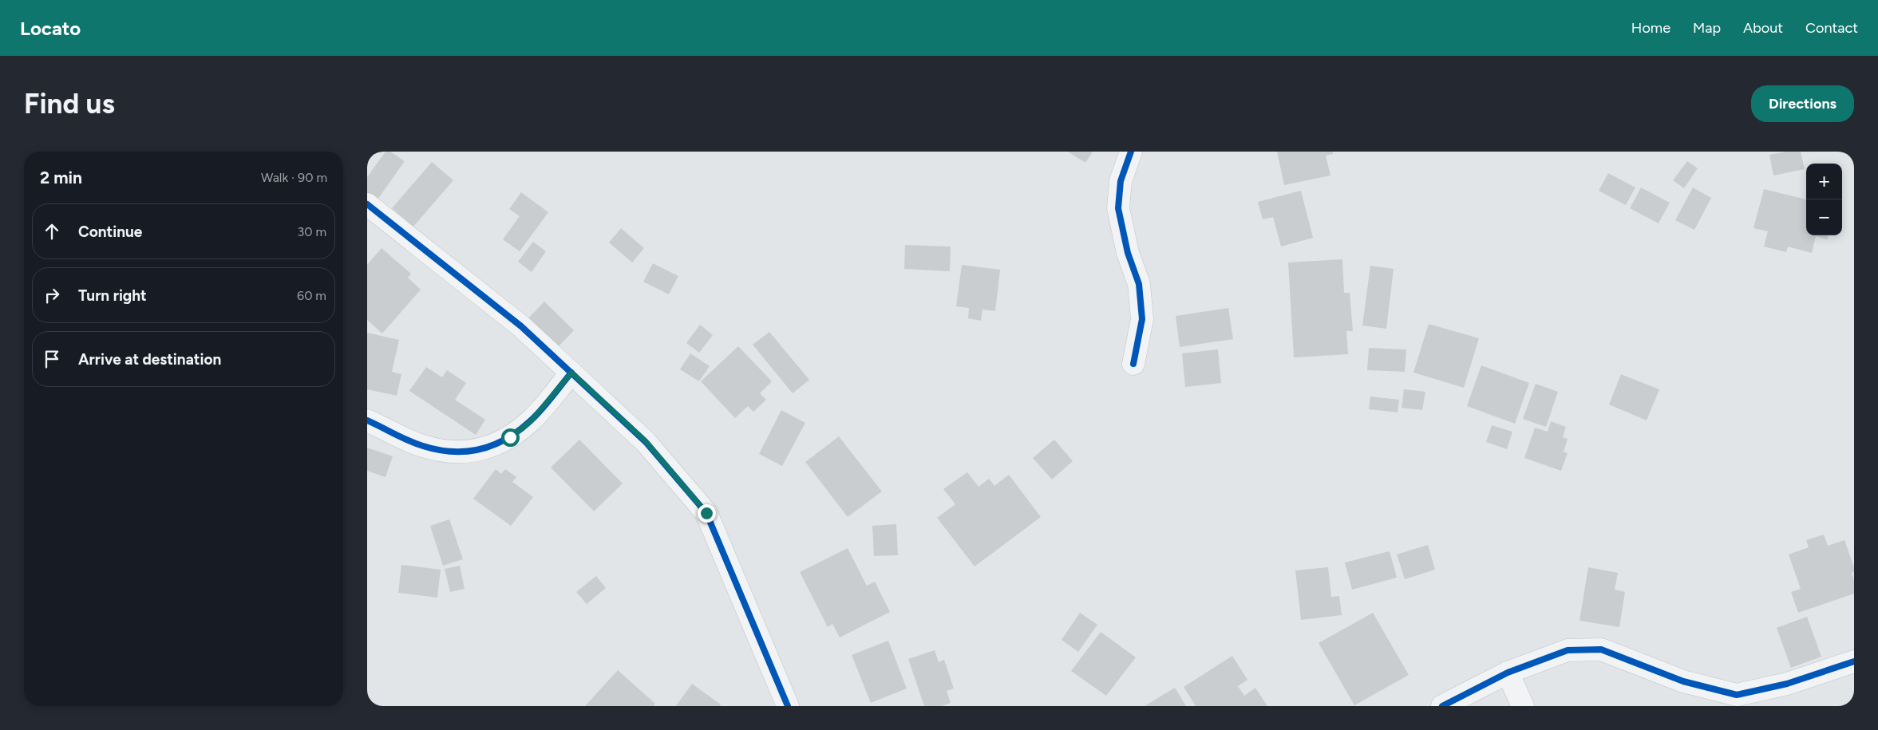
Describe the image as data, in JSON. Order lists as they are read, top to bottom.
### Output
{
  "page": {
    "header": "Locato",
    "nav": [
      "Home",
      "Map",
      "About",
      "Contact"
    ],
    "buttons": "Directions",
    "title": "Find us",
    "heading": ["2 min", "Walk · 90 m"],
    "map_buttons": ["+", "−"],
    "list": [
      ["Continue", "30 m"],
      ["Turn right", "60 m"],
      "Arrive at destination"
    ]
  }
}
